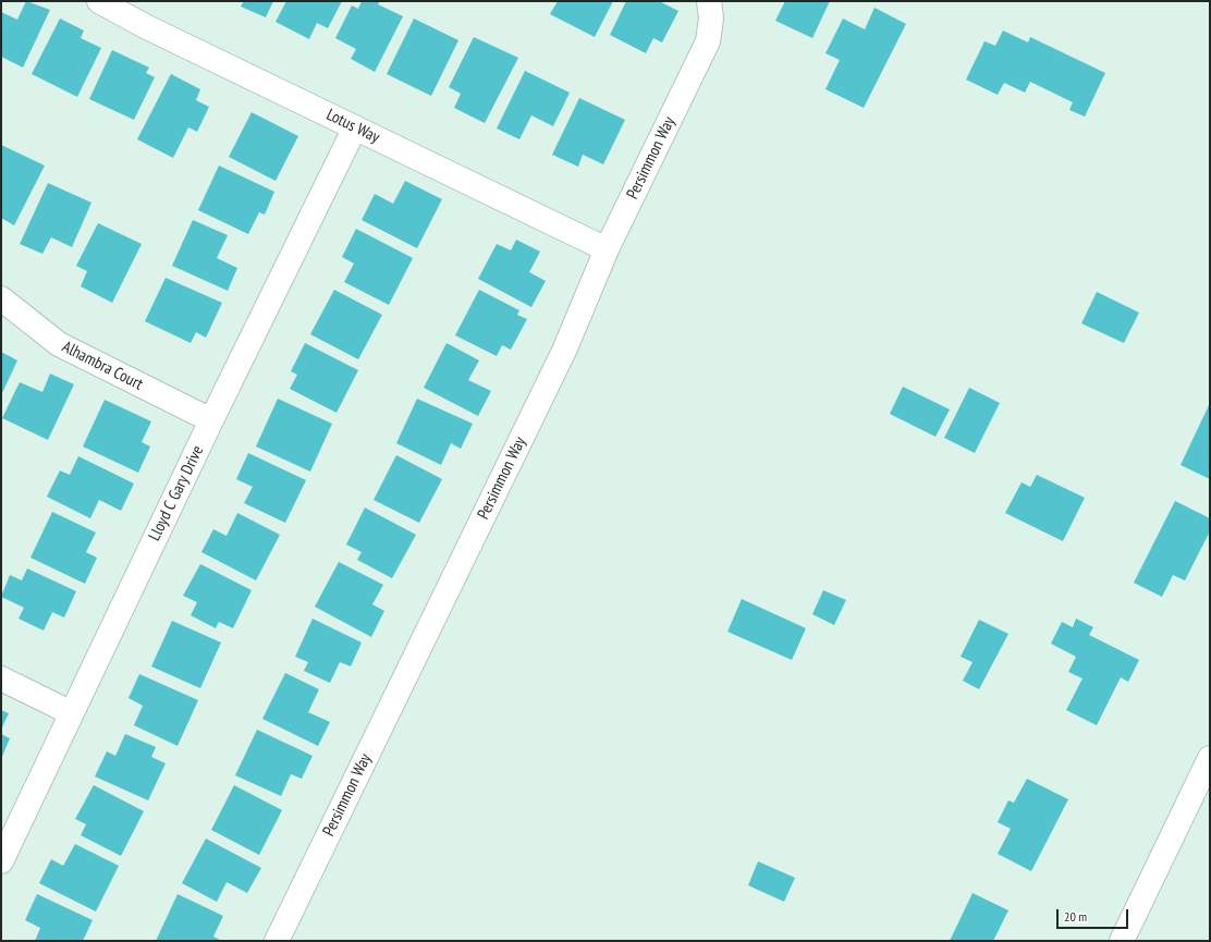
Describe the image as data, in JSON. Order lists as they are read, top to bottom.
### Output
{
  "streets": {
    "street": [
      "Lotus Way",
      "Persimmon Way",
      "Alhambra Court",
      "Lloyd C Gary Drive"
    ]
  },
  "crossings": [
    ["Lotus Way", "Persimmon Way"],
    ["Lotus Way", "Lloyd C Gary Drive"],
    ["Alhambra Court", "Lloyd C Gary Drive"]
  ],
  "scale_bar": "20 m"
}
